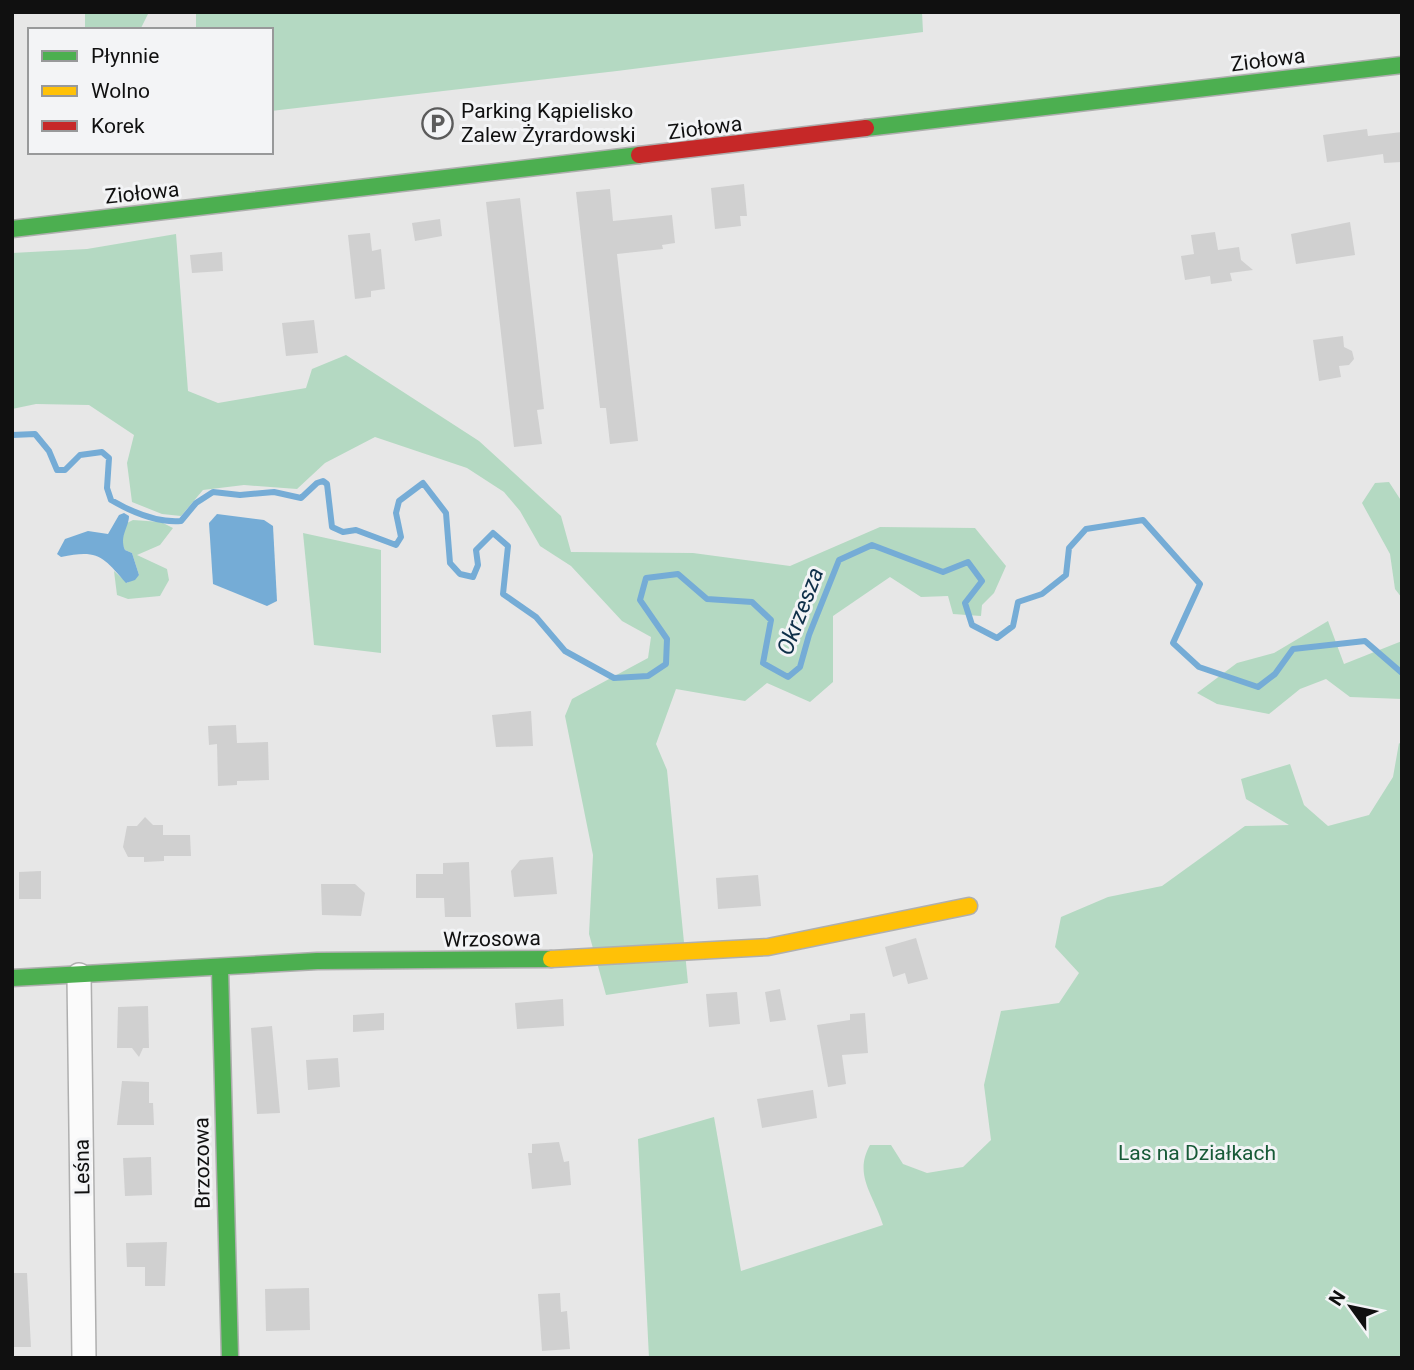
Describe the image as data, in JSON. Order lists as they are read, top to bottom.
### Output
{
  "streets": {
    "street": [
      "Ziołowa",
      "Wrzosowa",
      "Brzozowa",
      "Leśna"
    ]
  },
  "crossings": [
    ["Wrzosowa", "Brzozowa"],
    ["Wrzosowa", "Leśna"]
  ],
  "water": ["Okrzesza"],
  "parks": ["Las na Działkach"],
  "places": {
    "parking": ["Parking Kąpielisko Zalew Żyrardowski"]
  },
  "legend": ["Płynnie", "Wolno", "Korek"],
  "north": "top left"
}
